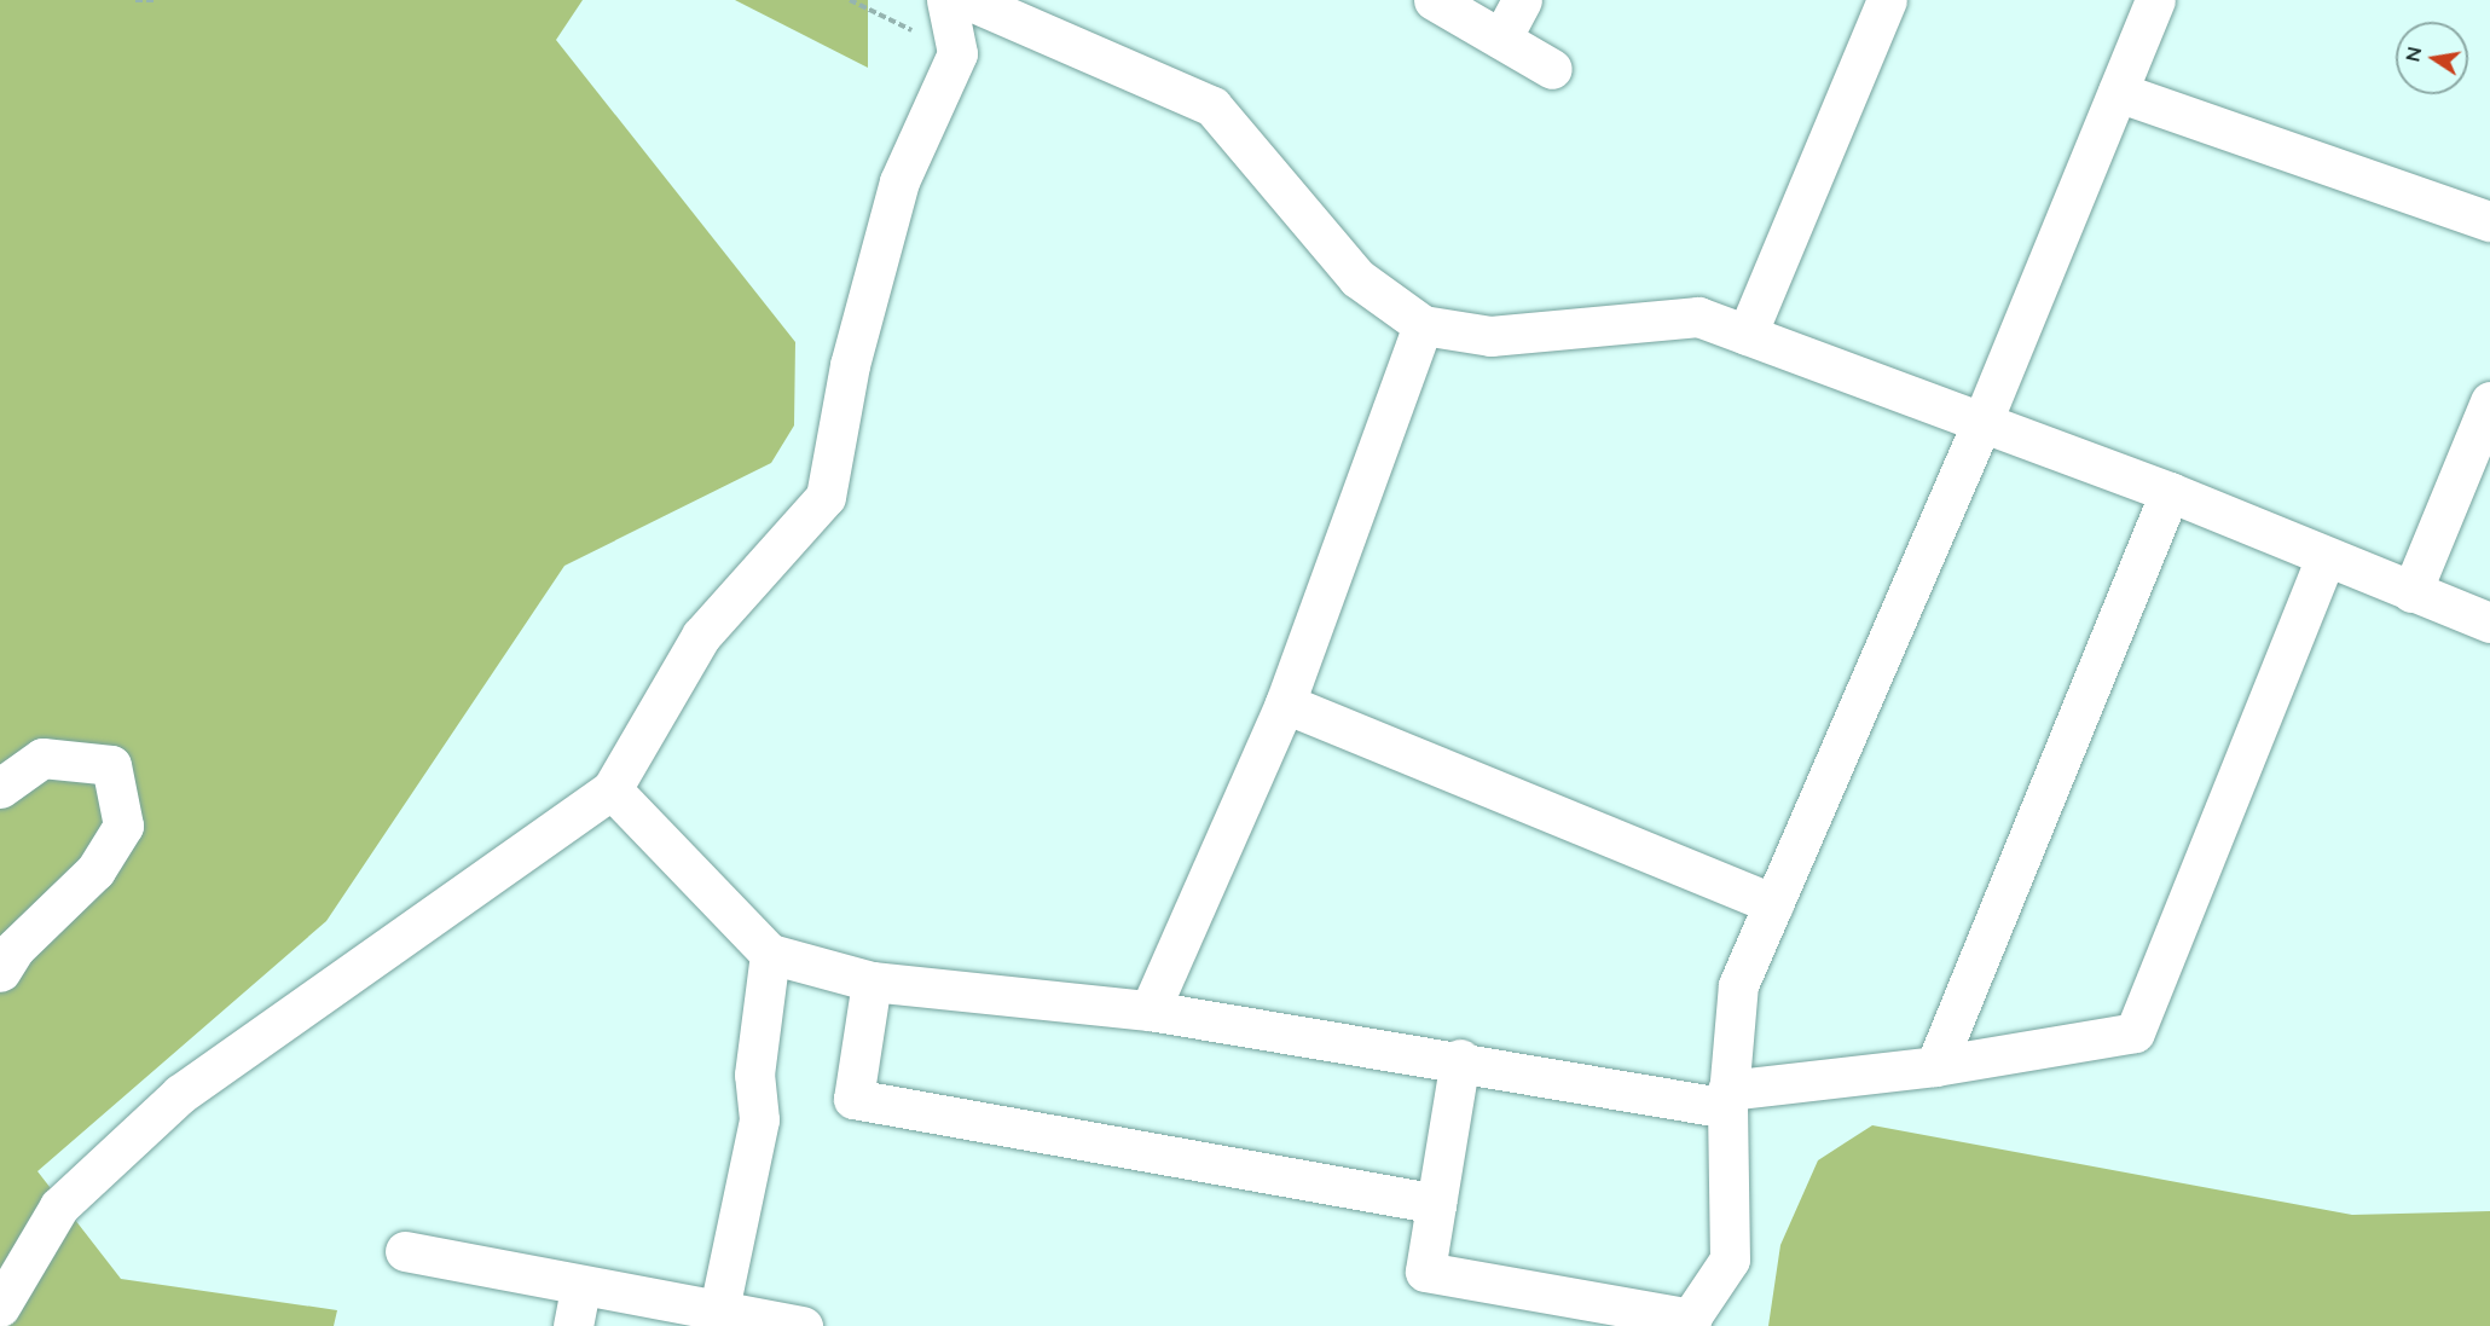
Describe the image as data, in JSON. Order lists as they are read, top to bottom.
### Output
{
  "north": "left"
}
